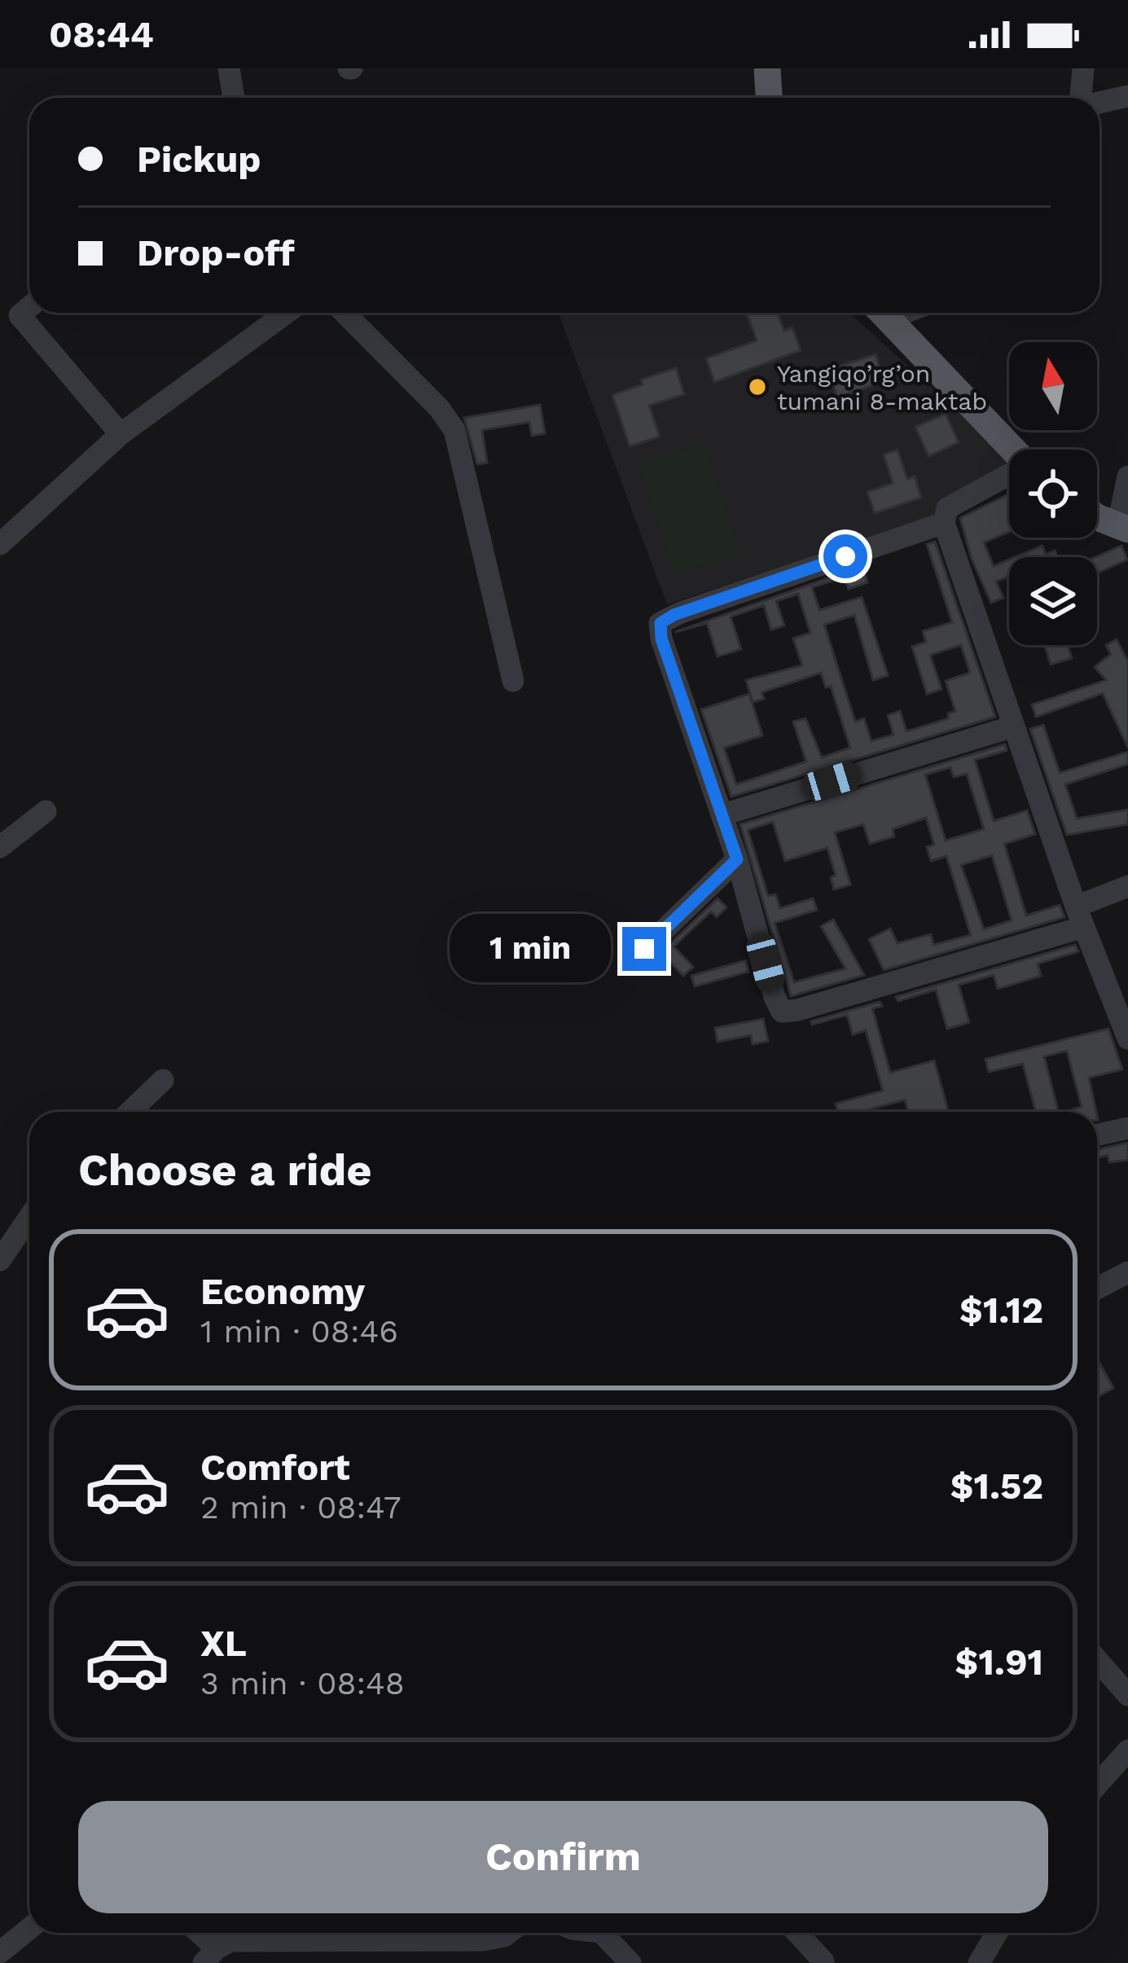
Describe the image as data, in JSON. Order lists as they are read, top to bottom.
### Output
{
  "places": ["Yangiqo’rg’on tumani 8-maktab"],
  "north": "top",
  "page": {
    "status": "08:44",
    "banner": ["Pickup", "Drop-off"],
    "bubble": "1 min",
    "heading": "Choose a ride",
    "list": [
      {
        "name": "Economy",
        "note": "1 min · 08:46",
        "value": "$1.12"
      },
      {
        "name": "Comfort",
        "note": "2 min · 08:47",
        "value": "$1.52"
      },
      {
        "name": "XL",
        "note": "3 min · 08:48",
        "value": "$1.91"
      }
    ],
    "buttons": "Confirm"
  }
}
